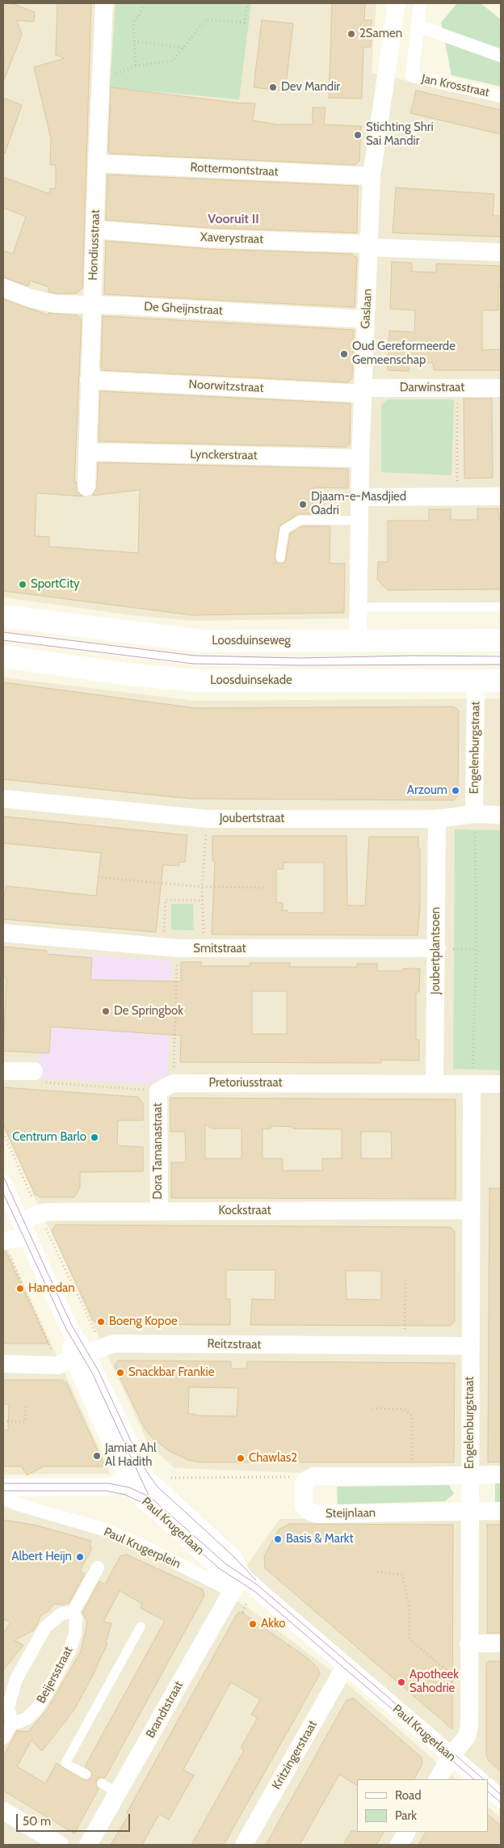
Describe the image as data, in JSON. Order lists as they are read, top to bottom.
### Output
{
  "streets": {
    "main road": ["Loosduinseweg", "Loosduinsekade"],
    "street": [
      "Jan Krosstraat",
      "Rottermontstraat",
      "Xaverystraat",
      "Hondiusstraat",
      "De Gheijnstraat",
      "Gaslaan",
      "Noorwitzstraat",
      "Darwinstraat",
      "Lynckerstraat",
      "Engelenburgstraat",
      "Joubertstraat",
      "Smitstraat",
      "Joubertplantsoen",
      "Pretoriusstraat",
      "Dora Tamanastraat",
      "Kockstraat",
      "Reitzstraat",
      "Steijnlaan",
      "Paul Krugerlaan",
      "Paul Krugerplein",
      "Beijersstraat",
      "Brandtstraat",
      "Kritzingerstraat"
    ]
  },
  "crossings": [
    ["Rottermontstraat", "Hondiusstraat"],
    ["Rottermontstraat", "Gaslaan"],
    ["Xaverystraat", "Hondiusstraat"],
    ["Xaverystraat", "Gaslaan"],
    ["Hondiusstraat", "De Gheijnstraat"],
    ["Hondiusstraat", "Noorwitzstraat"],
    ["Hondiusstraat", "Lynckerstraat"],
    ["De Gheijnstraat", "Gaslaan"],
    ["Gaslaan", "Noorwitzstraat"],
    ["Gaslaan", "Darwinstraat"],
    ["Gaslaan", "Lynckerstraat"],
    ["Gaslaan", "Loosduinseweg"],
    ["Noorwitzstraat", "Darwinstraat"],
    ["Loosduinsekade", "Engelenburgstraat"],
    ["Engelenburgstraat", "Joubertstraat"],
    ["Engelenburgstraat", "Pretoriusstraat"],
    ["Engelenburgstraat", "Kockstraat"],
    ["Engelenburgstraat", "Reitzstraat"],
    ["Engelenburgstraat", "Steijnlaan"],
    ["Engelenburgstraat", "Paul Krugerlaan"],
    ["Joubertstraat", "Joubertplantsoen"],
    ["Smitstraat", "Joubertplantsoen"],
    ["Joubertplantsoen", "Pretoriusstraat"],
    ["Pretoriusstraat", "Dora Tamanastraat"],
    ["Dora Tamanastraat", "Kockstraat"],
    ["Kockstraat", "Paul Krugerlaan"],
    ["Reitzstraat", "Paul Krugerlaan"],
    ["Paul Krugerlaan", "Brandtstraat"],
    ["Paul Krugerlaan", "Kritzingerstraat"],
    ["Paul Krugerplein", "Brandtstraat"]
  ],
  "districts": ["Vooruit II"],
  "places": [
    "2Samen",
    "Dev Mandir",
    "Stichting Shri Sai Mandir",
    "Oud Gereformeerde Gemeenschap",
    "Djaam-e-Masdjied Qadri",
    "SportCity",
    "Arzoum",
    "De Springbok",
    "Centrum Barlo",
    "Hanedan",
    "Boeng Kopoe",
    "Snackbar Frankie",
    "Jamiat Ahl Al Hadith",
    "Chawlas2",
    "Basis & Markt",
    "Albert Heijn",
    "Akko",
    "Apotheek Sahodrie"
  ],
  "legend": ["Road", "Park"],
  "scale_bar": "50 m"
}
